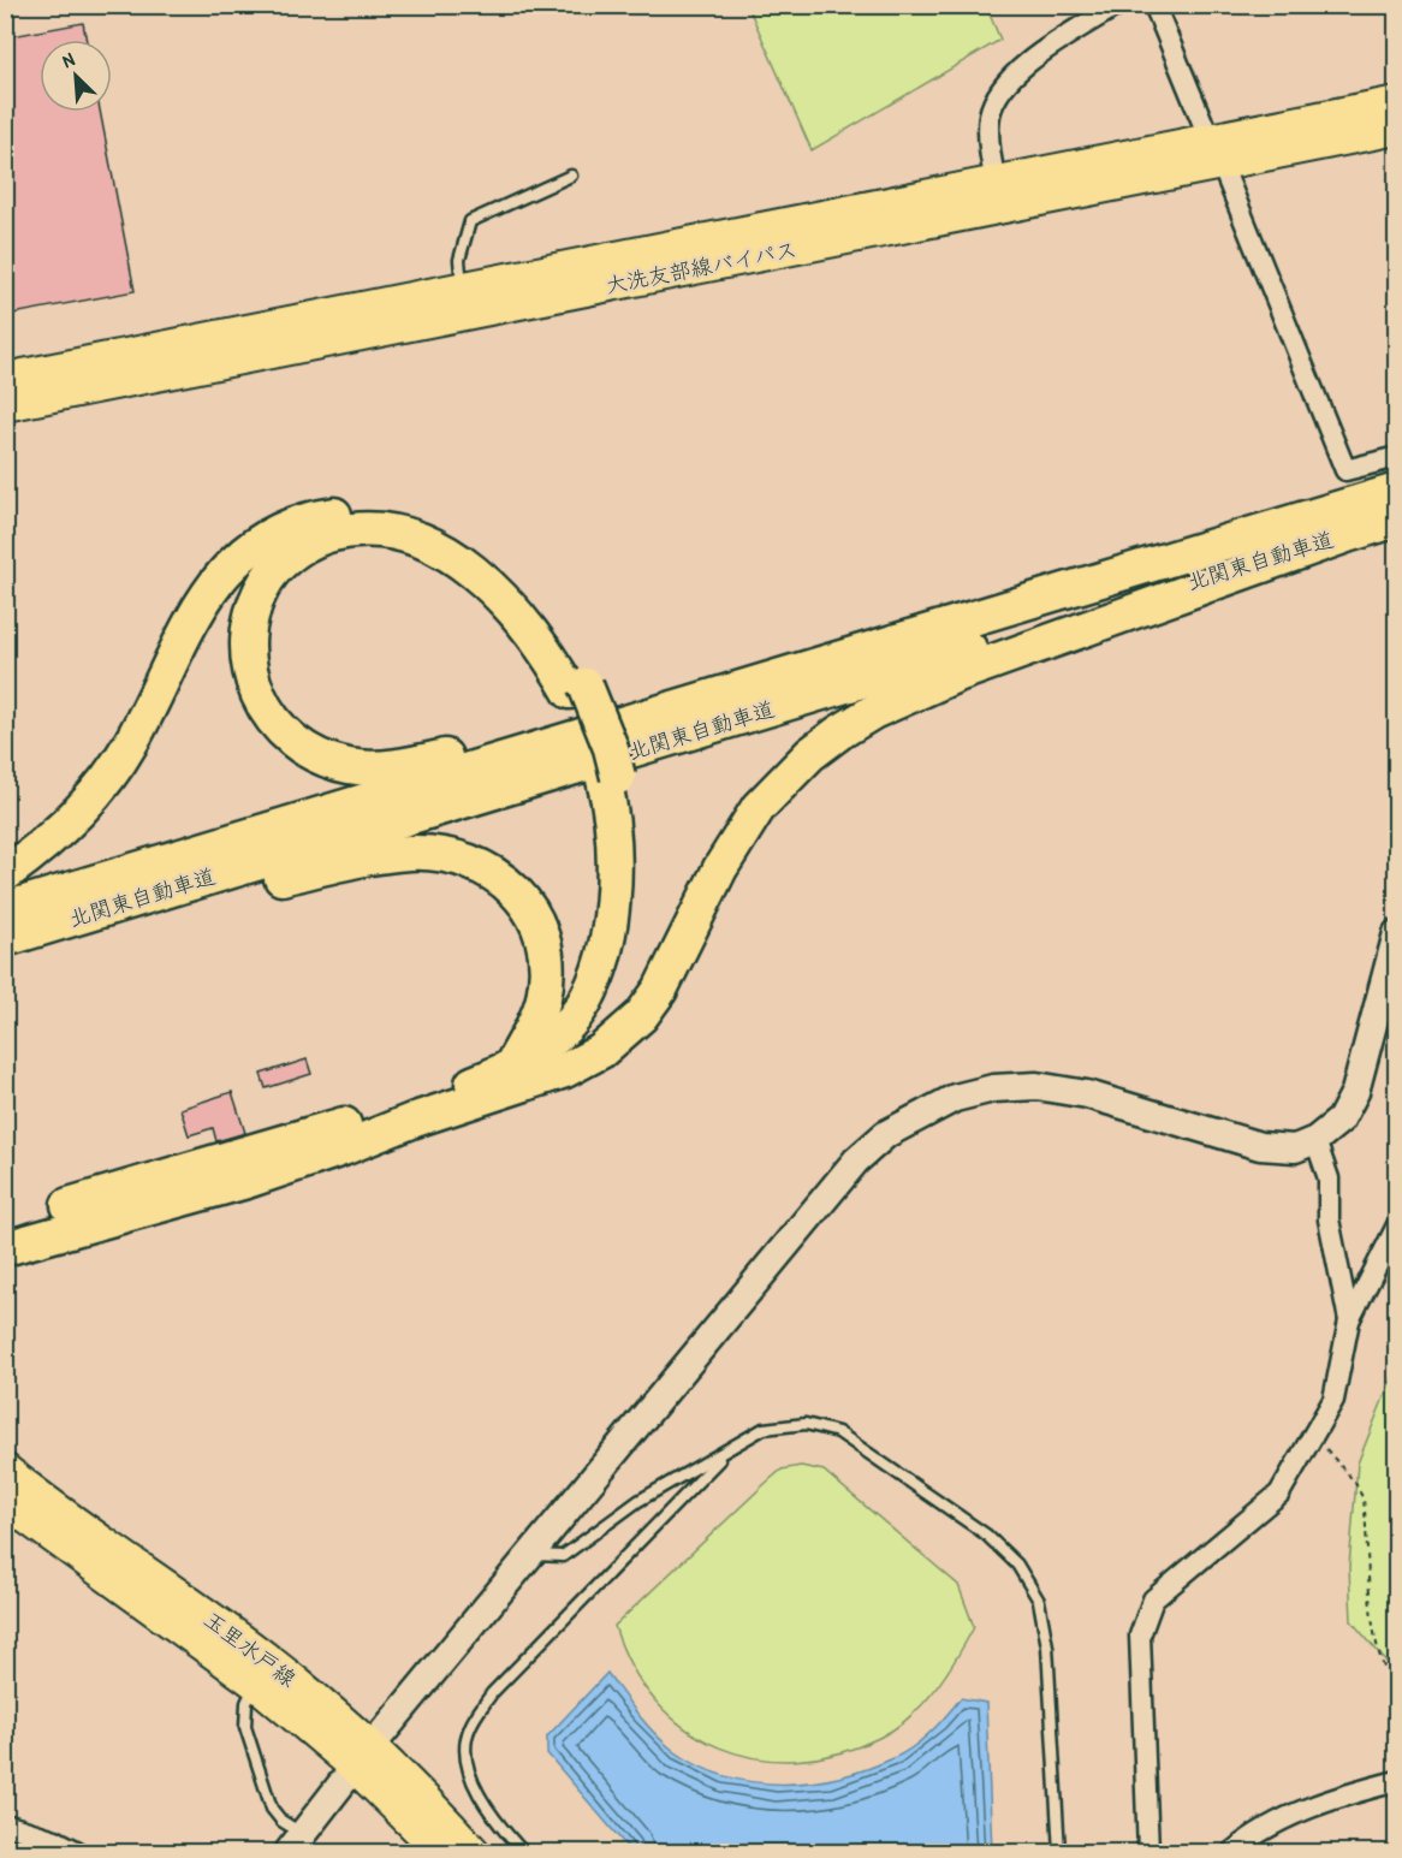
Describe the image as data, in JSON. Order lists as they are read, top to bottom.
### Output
{
  "streets": {
    "highway": ["北関東自動車道"],
    "main road": ["大洗友部線バイパス", "玉里水戸線"]
  },
  "north": "top left"
}
